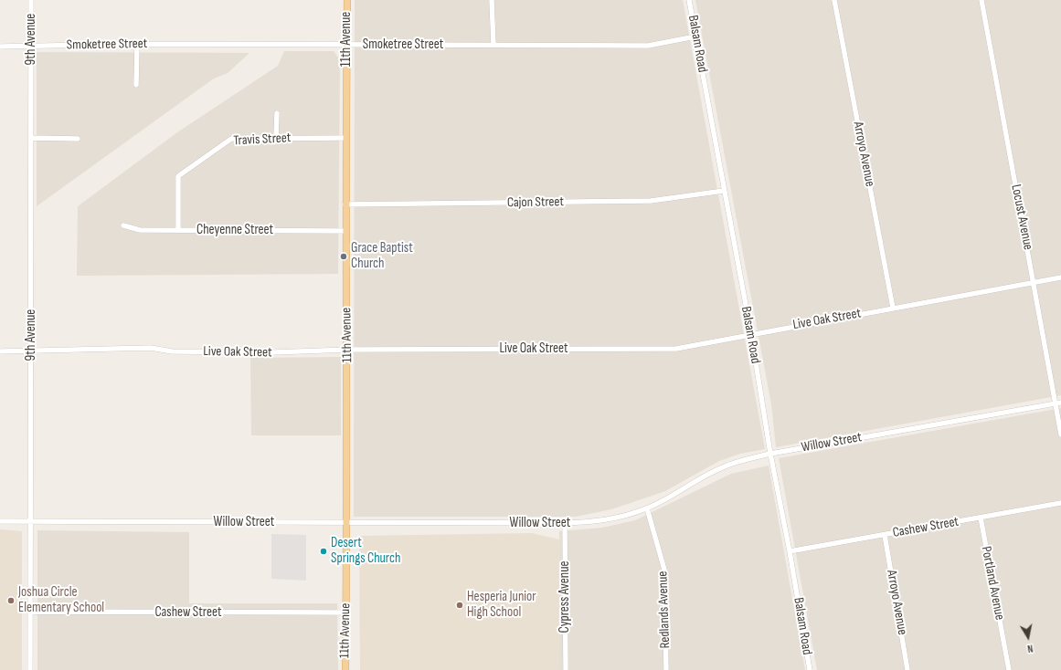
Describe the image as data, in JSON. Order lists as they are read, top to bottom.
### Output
{
  "streets": {
    "main road": ["11th Avenue"],
    "street": [
      "9th Avenue",
      "Balsam Road",
      "Smoketree Street",
      "Travis Street",
      "Arroyo Avenue",
      "Cajon Street",
      "Locust Avenue",
      "Cheyenne Street",
      "Live Oak Street",
      "Willow Street",
      "Cashew Street",
      "Portland Avenue",
      "Cypress Avenue",
      "Redlands Avenue"
    ]
  },
  "crossings": [
    ["9th Avenue", "Smoketree Street"],
    ["9th Avenue", "Live Oak Street"],
    ["9th Avenue", "Willow Street"],
    ["9th Avenue", "Cashew Street"],
    ["11th Avenue", "Smoketree Street"],
    ["11th Avenue", "Travis Street"],
    ["11th Avenue", "Cajon Street"],
    ["11th Avenue", "Cheyenne Street"],
    ["11th Avenue", "Live Oak Street"],
    ["11th Avenue", "Willow Street"],
    ["11th Avenue", "Cashew Street"],
    ["Balsam Road", "Smoketree Street"],
    ["Balsam Road", "Cajon Street"],
    ["Balsam Road", "Live Oak Street"],
    ["Balsam Road", "Willow Street"],
    ["Balsam Road", "Cashew Street"],
    ["Travis Street", "Cheyenne Street"],
    ["Arroyo Avenue", "Live Oak Street"],
    ["Arroyo Avenue", "Cashew Street"],
    ["Locust Avenue", "Live Oak Street"],
    ["Locust Avenue", "Willow Street"],
    ["Willow Street", "Cypress Avenue"],
    ["Willow Street", "Redlands Avenue"],
    ["Cashew Street", "Portland Avenue"]
  ],
  "places": [
    "Grace Baptist Church",
    "Desert Springs Church",
    "Joshua Circle Elementary School",
    "Hesperia Junior High School"
  ],
  "north": "bottom"
}
